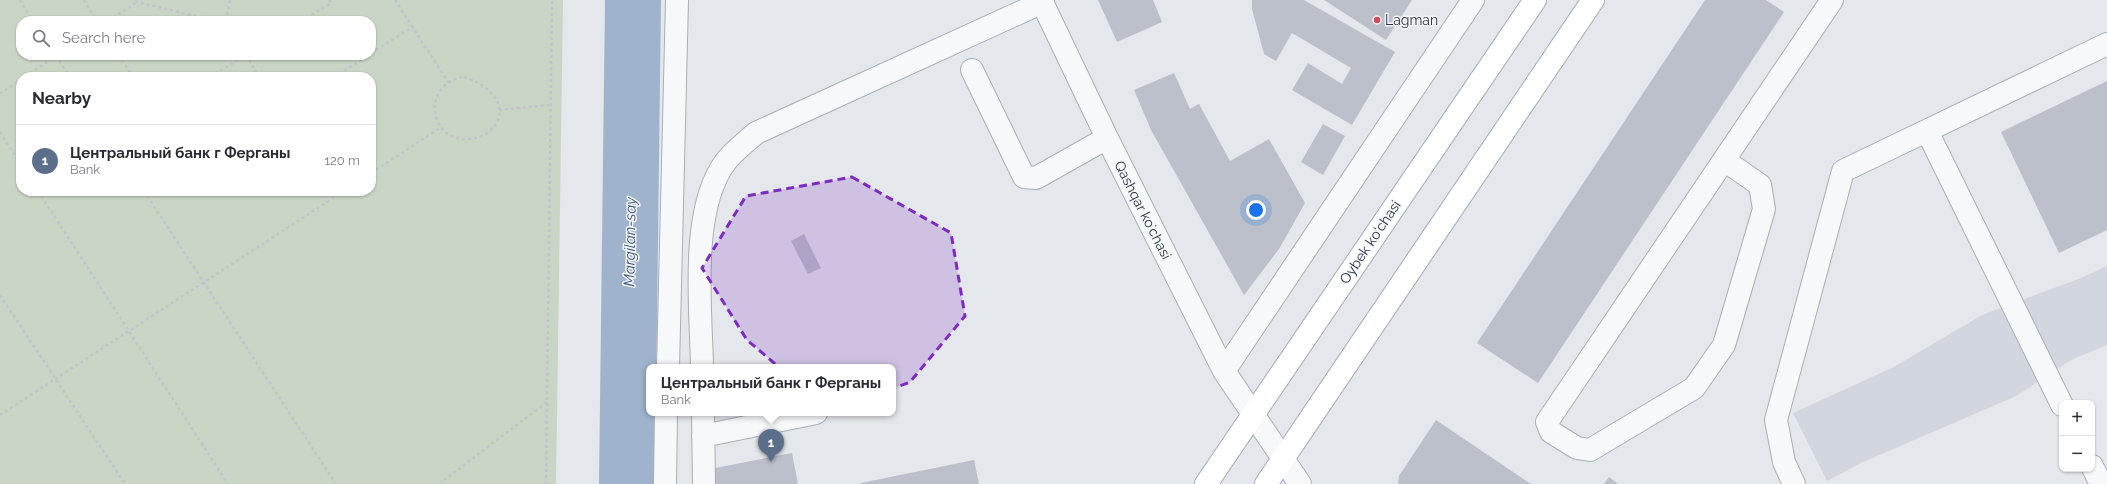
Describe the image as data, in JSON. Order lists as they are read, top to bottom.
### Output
{
  "streets": {
    "main road": ["Oybek ko‘chasi"],
    "street": ["Qashqar koʻchasi"]
  },
  "crossings": [
    ["Qashqar koʻchasi", "Oybek ko‘chasi"]
  ],
  "water": ["Margilan-say"],
  "places": ["Lagman"],
  "page": {
    "search": "Search here",
    "heading": "Nearby",
    "list": [
      {
        "mark": "1",
        "name": "Центральный банк г Ферганы",
        "note": "Bank",
        "value": "120 m"
      }
    ],
    "popup": ["Центральный банк г Ферганы", "Bank"],
    "map_buttons": ["+", "−"],
    "pins": "1"
  }
}
